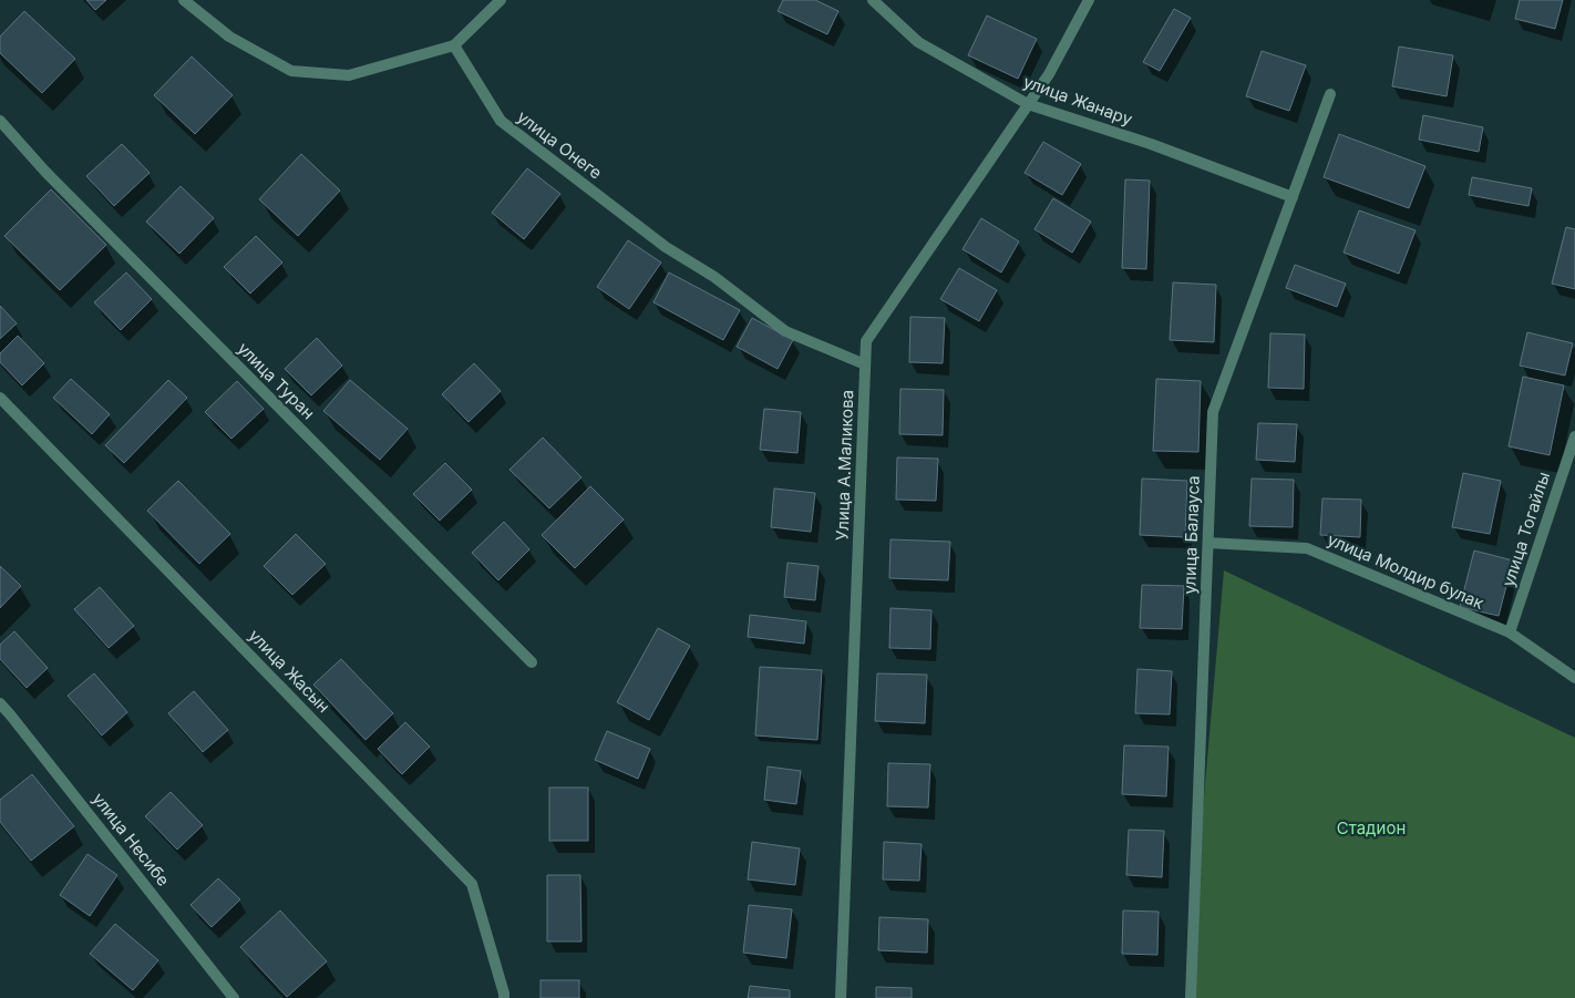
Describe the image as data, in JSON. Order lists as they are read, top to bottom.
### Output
{
  "streets": {
    "street": [
      "улица Жанару",
      "улица Онеге",
      "улица Туран",
      "Улица А.Маликова",
      "улица Тогайлы",
      "улица Балауса",
      "улица Молдир булак",
      "улица Жасын",
      "улица Несибе"
    ]
  },
  "crossings": [
    ["улица Жанару", "Улица А.Маликова"],
    ["улица Жанару", "улица Балауса"],
    ["улица Онеге", "Улица А.Маликова"],
    ["улица Тогайлы", "улица Молдир булак"],
    ["улица Балауса", "улица Молдир булак"]
  ],
  "parks": ["Стадион"]
}
